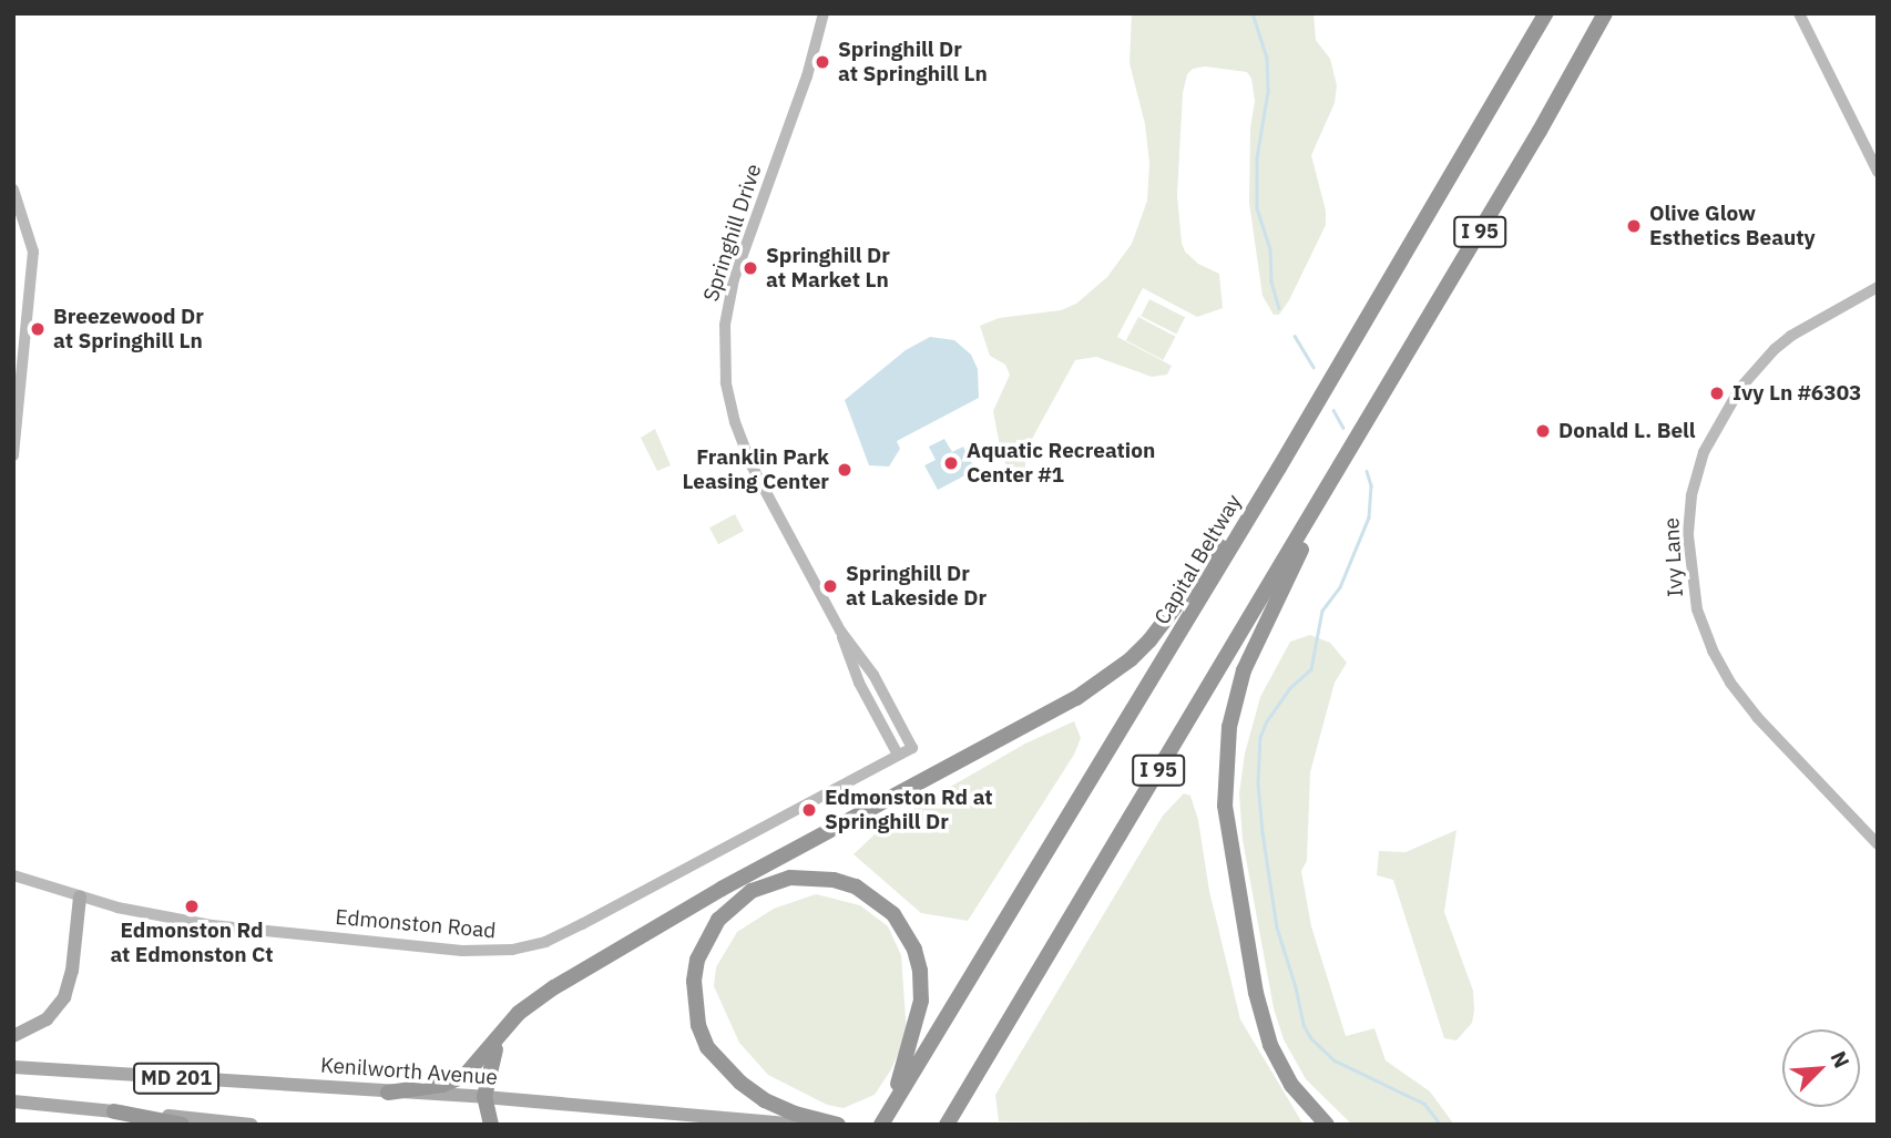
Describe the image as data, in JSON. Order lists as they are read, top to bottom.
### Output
{
  "streets": {
    "highway": ["I 95", "Capital Beltway"],
    "main road": ["Kenilworth Avenue", "MD 201"],
    "street": ["Springhill Drive", "Ivy Lane", "Edmonston Road"]
  },
  "crossings": [
    ["Springhill Drive", "Edmonston Road"]
  ],
  "places": [
    "Springhill Dr at Springhill Ln",
    "Olive Glow Esthetics Beauty",
    "Springhill Dr at Market Ln",
    "Breezewood Dr at Springhill Ln",
    "Ivy Ln #6303",
    "Donald L. Bell",
    "Aquatic Recreation Center #1",
    "Franklin Park Leasing Center",
    "Springhill Dr at Lakeside Dr",
    "Edmonston Rd at Springhill Dr",
    "Edmonston Rd at Edmonston Ct"
  ],
  "north": "top right"
}
